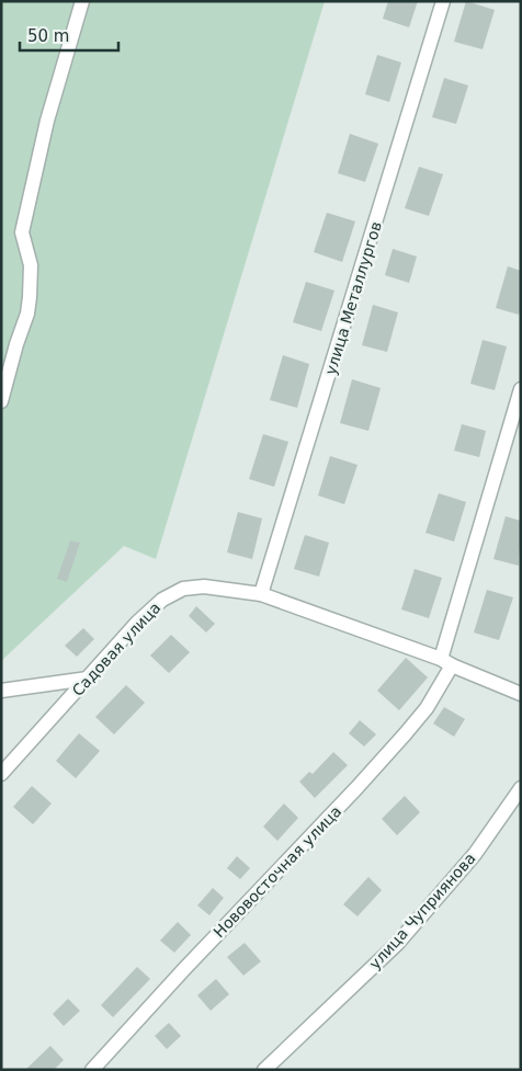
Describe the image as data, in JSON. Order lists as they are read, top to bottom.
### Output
{
  "streets": {
    "street": [
      "улица Металлургов",
      "Садовая улица",
      "Нововосточная улица",
      "улица Чуприянова"
    ]
  },
  "crossings": [
    ["улица Металлургов", "Садовая улица"],
    ["Садовая улица", "Нововосточная улица"]
  ],
  "scale_bar": "50 m"
}
